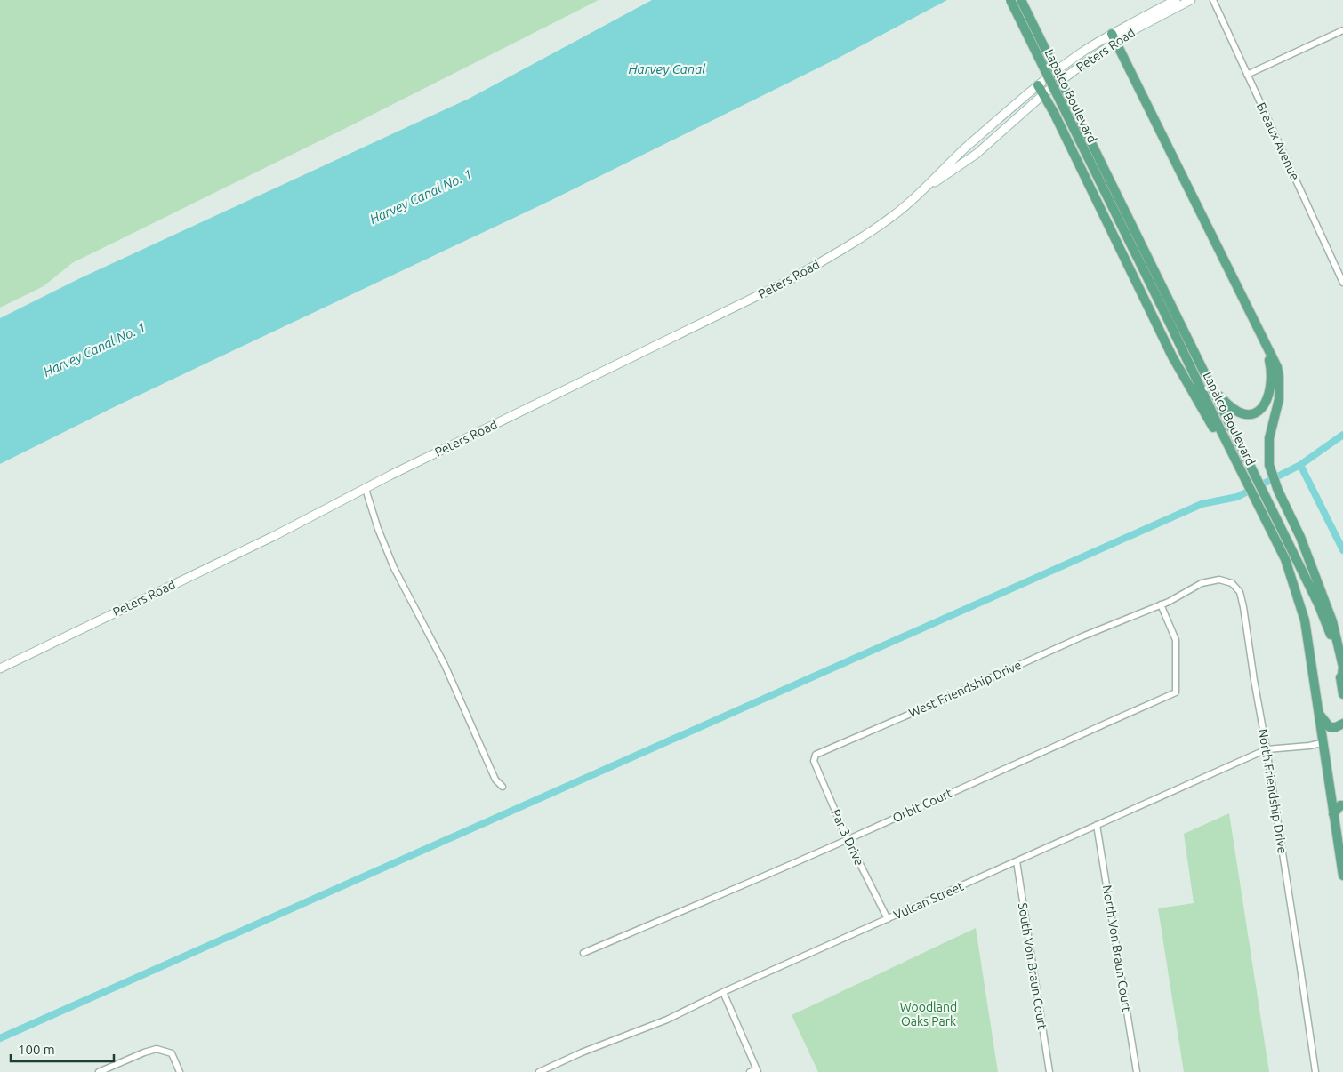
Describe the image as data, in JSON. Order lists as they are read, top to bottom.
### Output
{
  "streets": {
    "main road": ["Peters Road", "Lapalco Boulevard"],
    "street": [
      "Breaux Avenue",
      "West Friendship Drive",
      "North Friendship Drive",
      "Orbit Court",
      "Par 3 Drive",
      "Vulcan Street",
      "North Von Braun Court",
      "South Von Braun Court"
    ]
  },
  "crossings": [
    ["Lapalco Boulevard", "Vulcan Street"],
    ["West Friendship Drive", "North Friendship Drive"],
    ["West Friendship Drive", "Orbit Court"],
    ["West Friendship Drive", "Par 3 Drive"],
    ["North Friendship Drive", "Orbit Court"],
    ["North Friendship Drive", "Vulcan Street"],
    ["Orbit Court", "Par 3 Drive"],
    ["Par 3 Drive", "Vulcan Street"],
    ["Vulcan Street", "North Von Braun Court"],
    ["Vulcan Street", "South Von Braun Court"]
  ],
  "water": ["Harvey Canal", "Harvey Canal No. 1"],
  "parks": ["Woodland Oaks Park"],
  "scale_bar": "100 m"
}
